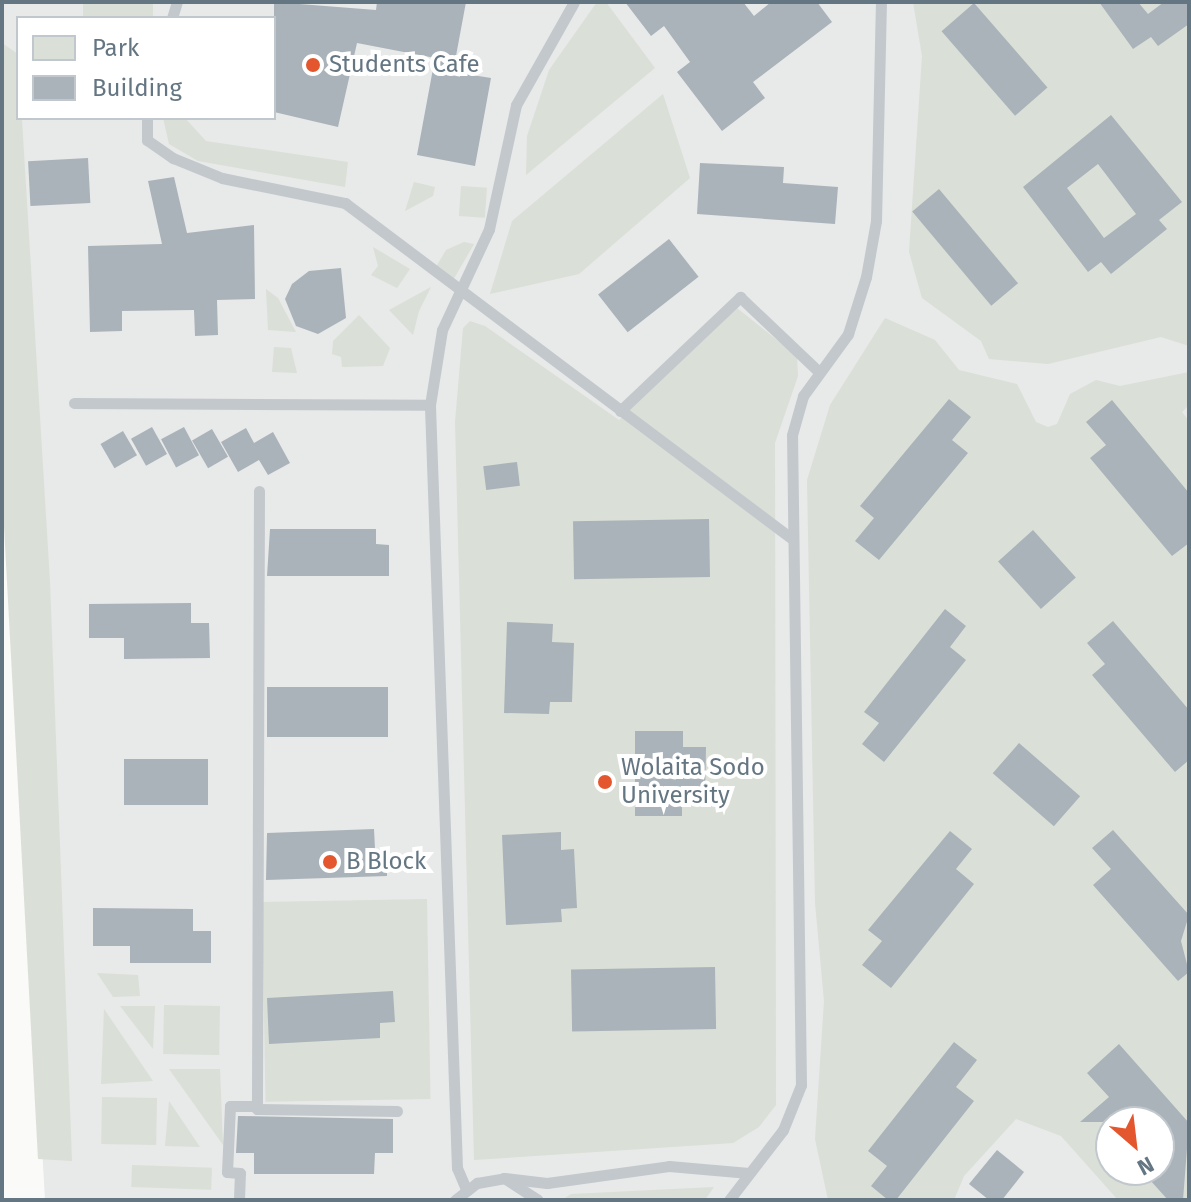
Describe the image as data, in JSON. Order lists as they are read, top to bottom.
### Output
{
  "places": ["Students Cafe", "Wolaita Sodo University", "B Block"],
  "legend": ["Park", "Building"],
  "north": "bottom right"
}
